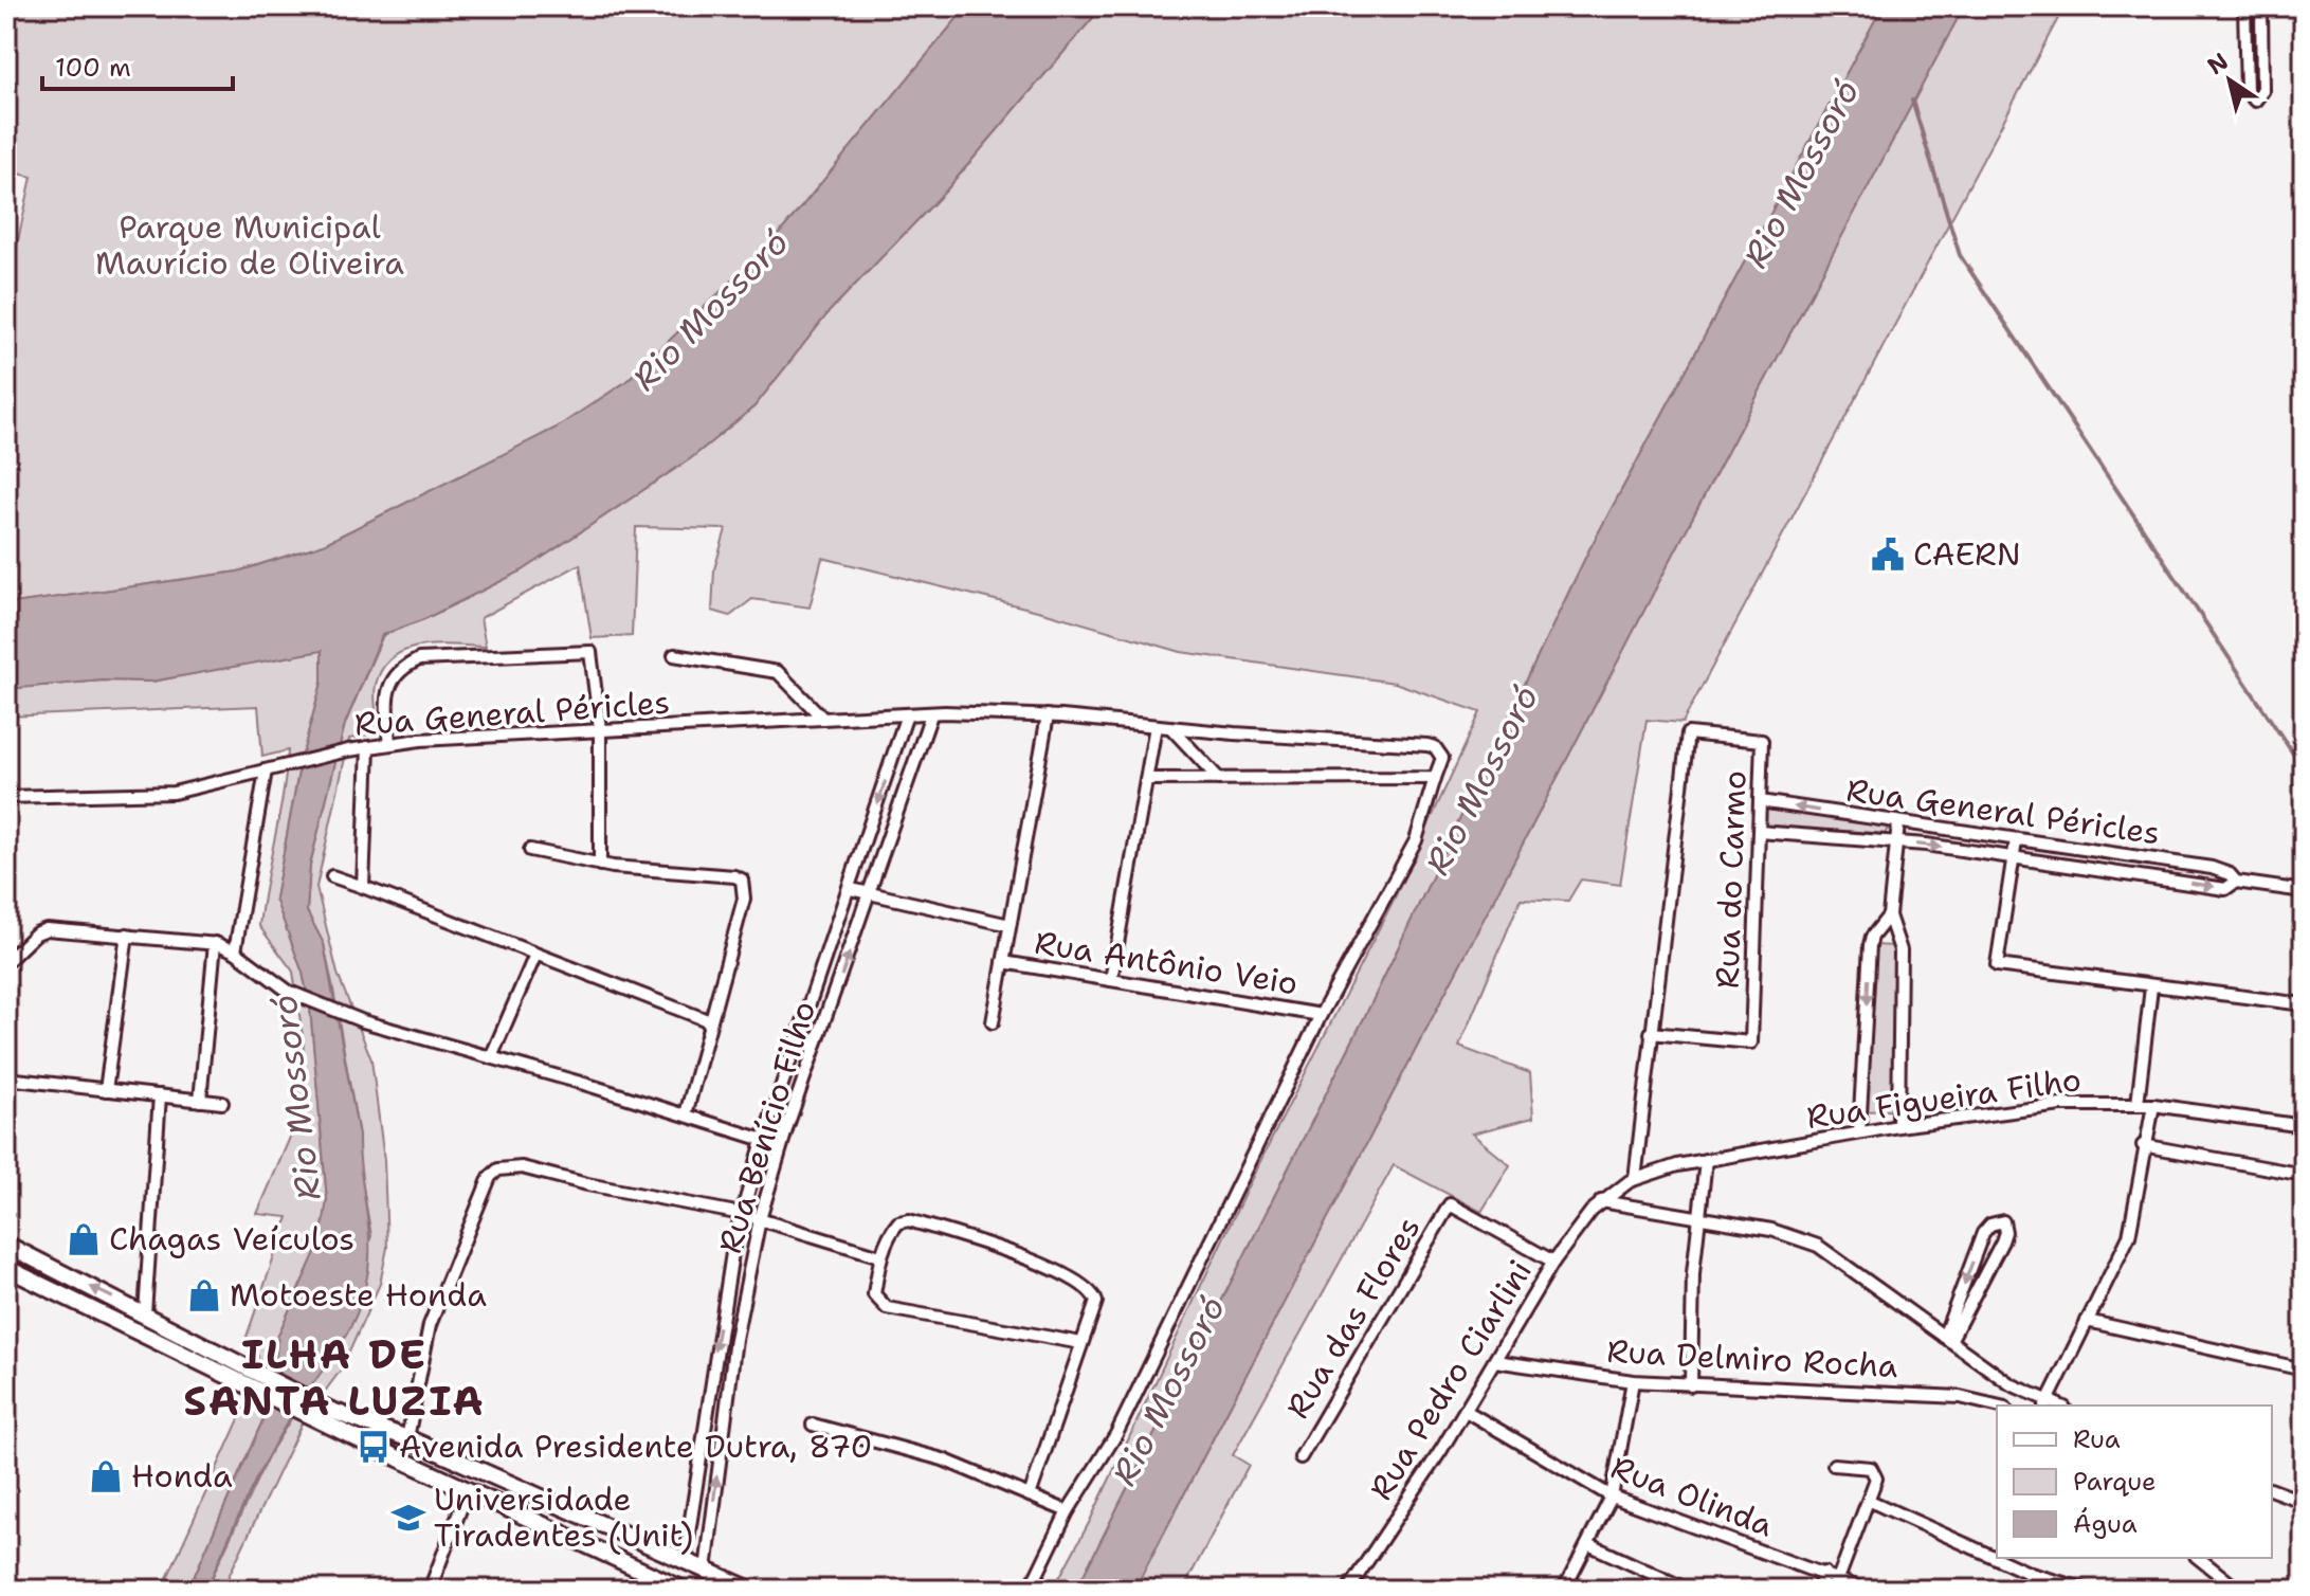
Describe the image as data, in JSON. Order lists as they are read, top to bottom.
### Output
{
  "streets": {
    "street": [
      "Rua General Péricles",
      "Rua do Carmo",
      "Rua Antônio Veio",
      "Rua Figueira Filho",
      "Rua Benício Filho",
      "Rua das Flores",
      "Rua Delmiro Rocha",
      "Rua Pedro Ciarlini",
      "Rua Olinda"
    ]
  },
  "crossings": [
    ["Rua General Péricles", "Rua do Carmo"],
    ["Rua General Péricles", "Rua Benício Filho"],
    ["Rua do Carmo", "Rua Figueira Filho"],
    ["Rua Antônio Veio", "Rua Benício Filho"],
    ["Rua Figueira Filho", "Rua Pedro Ciarlini"],
    ["Rua das Flores", "Rua Pedro Ciarlini"],
    ["Rua Delmiro Rocha", "Rua Pedro Ciarlini"],
    ["Rua Pedro Ciarlini", "Rua Olinda"]
  ],
  "districts": ["ILHA DE SANTA LUZIA"],
  "water": ["Rio Mossoró"],
  "parks": ["Parque Municipal Maurício de Oliveira"],
  "places": {
    "public building": ["CAERN"],
    "shop": ["Chagas Veículos", "Motoeste Honda", "Honda"],
    "bus stop": ["Avenida Presidente Dutra, 870"],
    "school or university": ["Universidade Tiradentes (Unit)"]
  },
  "legend": ["Rua", "Parque", "Água"],
  "scale_bar": "100 m",
  "north": "top left"
}
